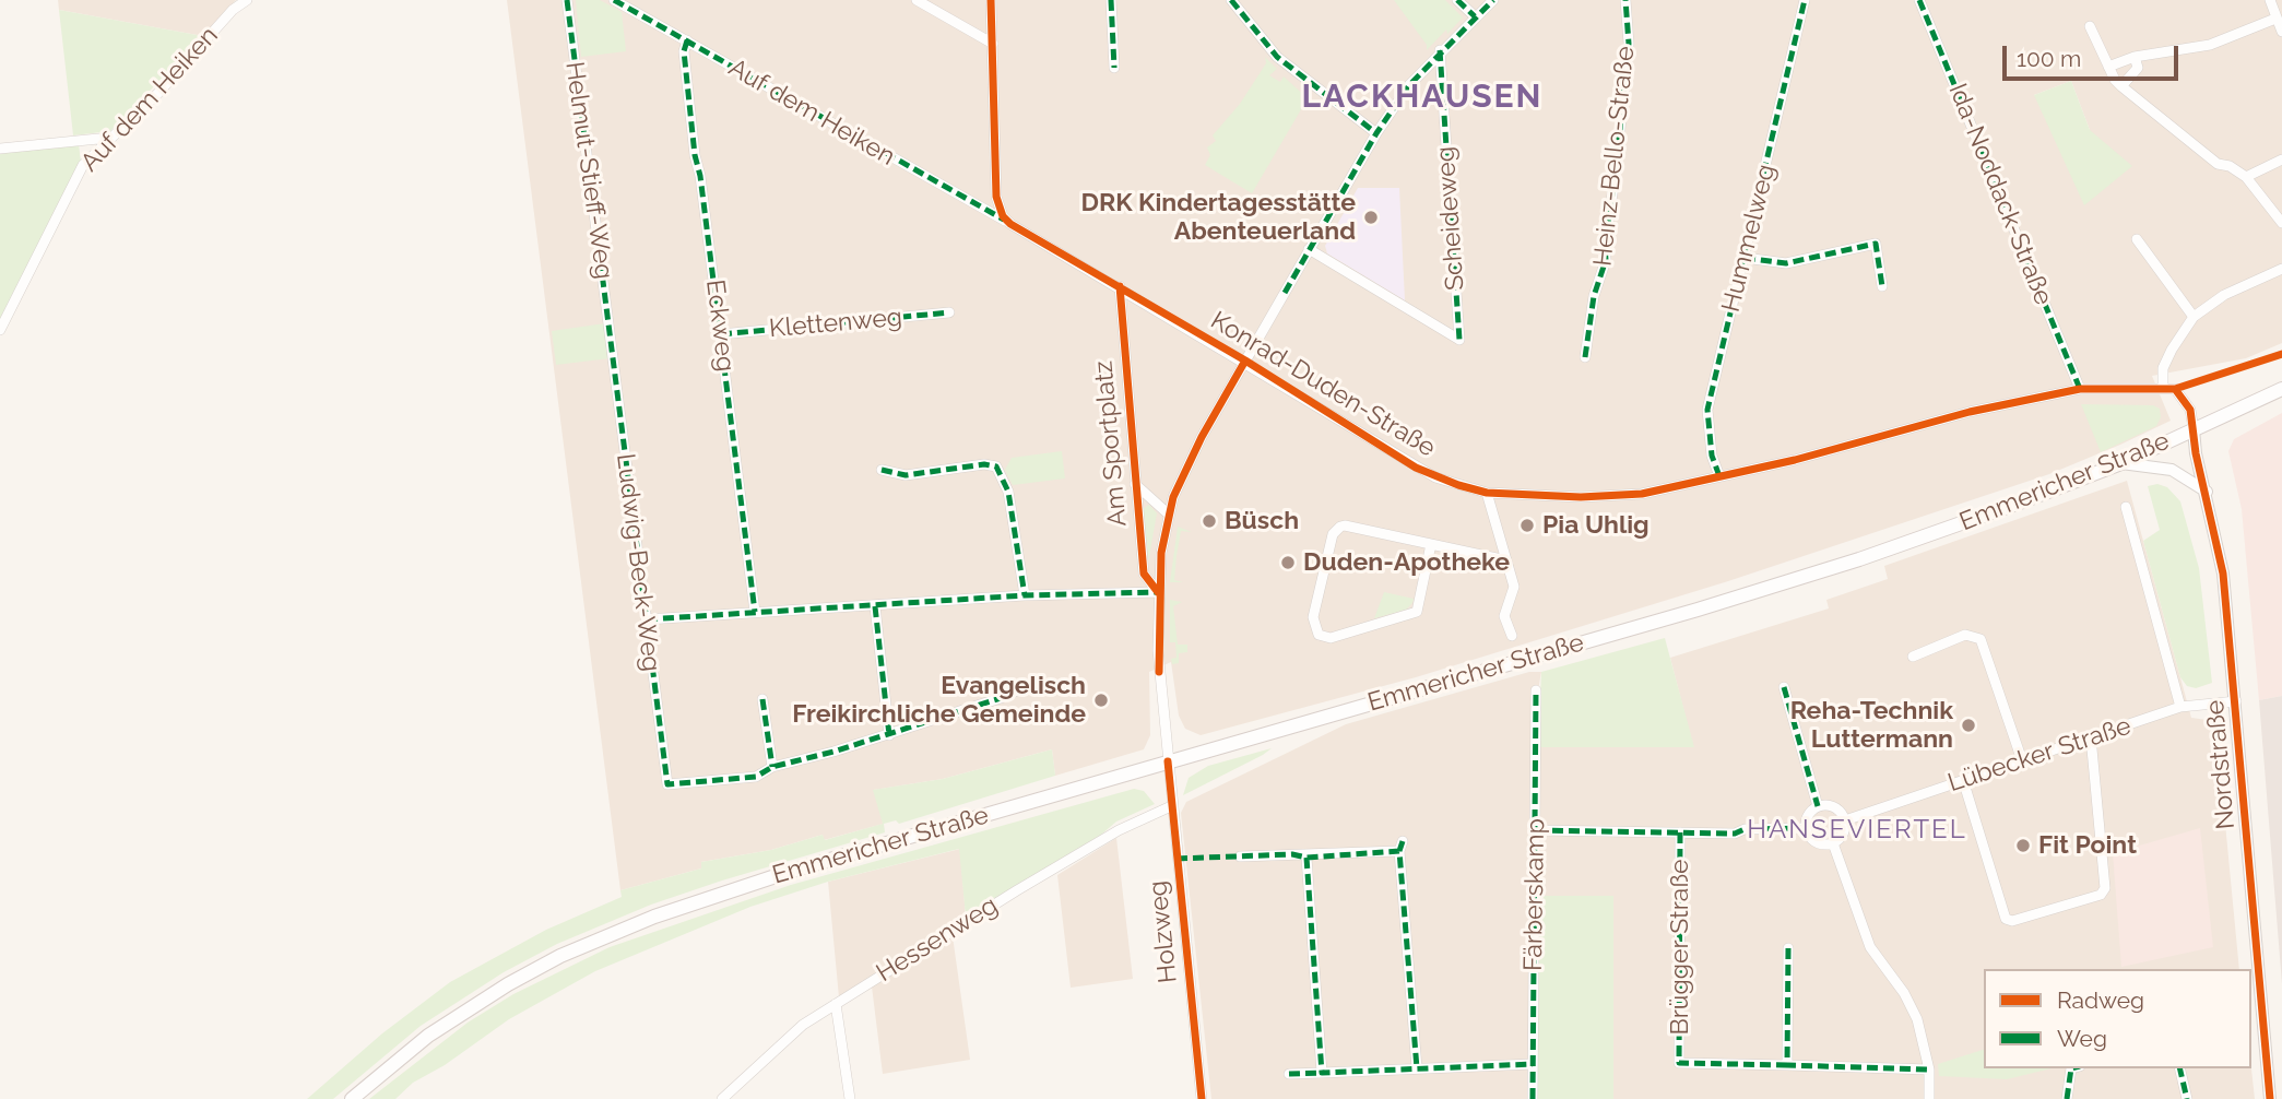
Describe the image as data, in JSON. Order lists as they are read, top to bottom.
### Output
{
  "streets": {
    "main road": ["Emmericher Straße"],
    "street": [
      "Auf dem Heiken",
      "Heinz-Bello-Straße",
      "Helmut-Stieff-Weg",
      "Ida-Noddack-Straße",
      "Scheideweg",
      "Hummelweg",
      "Klettenweg",
      "Eckweg",
      "Konrad-Duden-Straße",
      "Am Sportplatz",
      "Ludwig-Beck-Weg",
      "Lübecker Straße",
      "Nordstraße",
      "Färberskamp",
      "Holzweg",
      "Hessenweg",
      "Brügger Straße"
    ]
  },
  "crossings": [
    ["Auf dem Heiken", "Eckweg"],
    ["Auf dem Heiken", "Konrad-Duden-Straße"],
    ["Helmut-Stieff-Weg", "Ludwig-Beck-Weg"],
    ["Ida-Noddack-Straße", "Konrad-Duden-Straße"],
    ["Scheideweg", "Holzweg"],
    ["Hummelweg", "Konrad-Duden-Straße"],
    ["Klettenweg", "Eckweg"],
    ["Konrad-Duden-Straße", "Am Sportplatz"],
    ["Konrad-Duden-Straße", "Holzweg"],
    ["Am Sportplatz", "Holzweg"],
    ["Emmericher Straße", "Nordstraße"],
    ["Emmericher Straße", "Holzweg"],
    ["Lübecker Straße", "Nordstraße"],
    ["Holzweg", "Hessenweg"]
  ],
  "districts": ["LACKHAUSEN", "HANSEVIERTEL"],
  "places": [
    "DRK Kindertagesstätte Abenteuerland",
    "Büsch",
    "Pia Uhlig",
    "Duden-Apotheke",
    "Evangelisch Freikirchliche Gemeinde",
    "Reha-Technik Luttermann",
    "Fit Point"
  ],
  "legend": ["Radweg", "Weg"],
  "scale_bar": "100 m"
}
